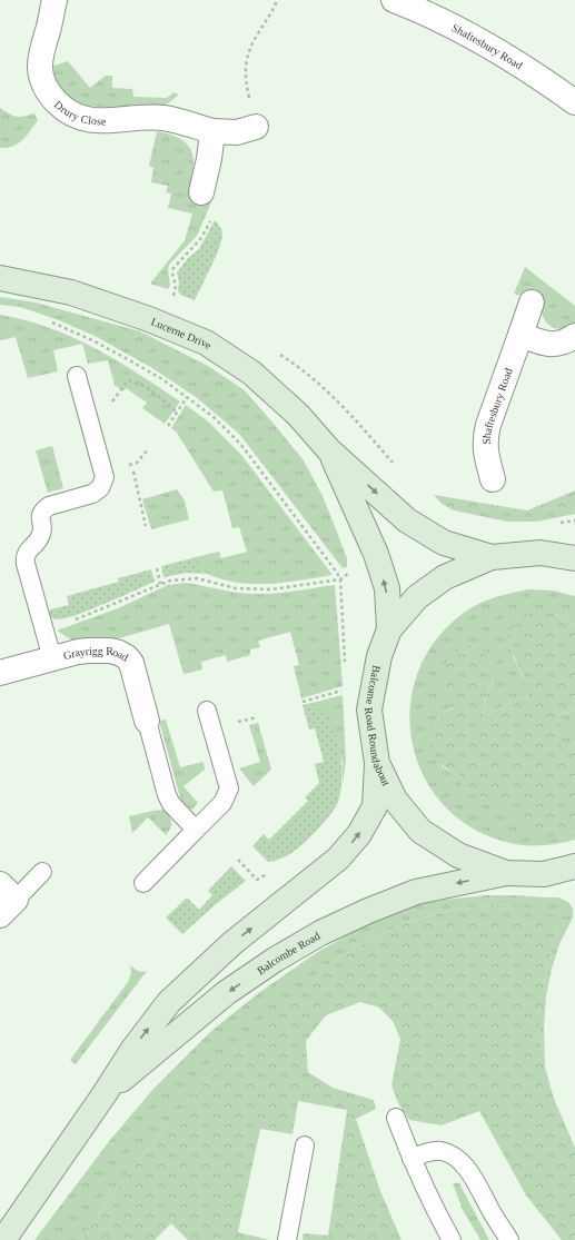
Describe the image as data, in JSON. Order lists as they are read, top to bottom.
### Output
{
  "streets": {
    "main road": ["Lucerne Drive", "Balcome Road Roundabout", "Balcombe Road"],
    "street": ["Shaftesbury Road", "Drury Close", "Grayrigg Road"]
  },
  "crossings": [
    ["Lucerne Drive", "Balcome Road Roundabout"],
    ["Balcome Road Roundabout", "Balcombe Road"]
  ]
}
